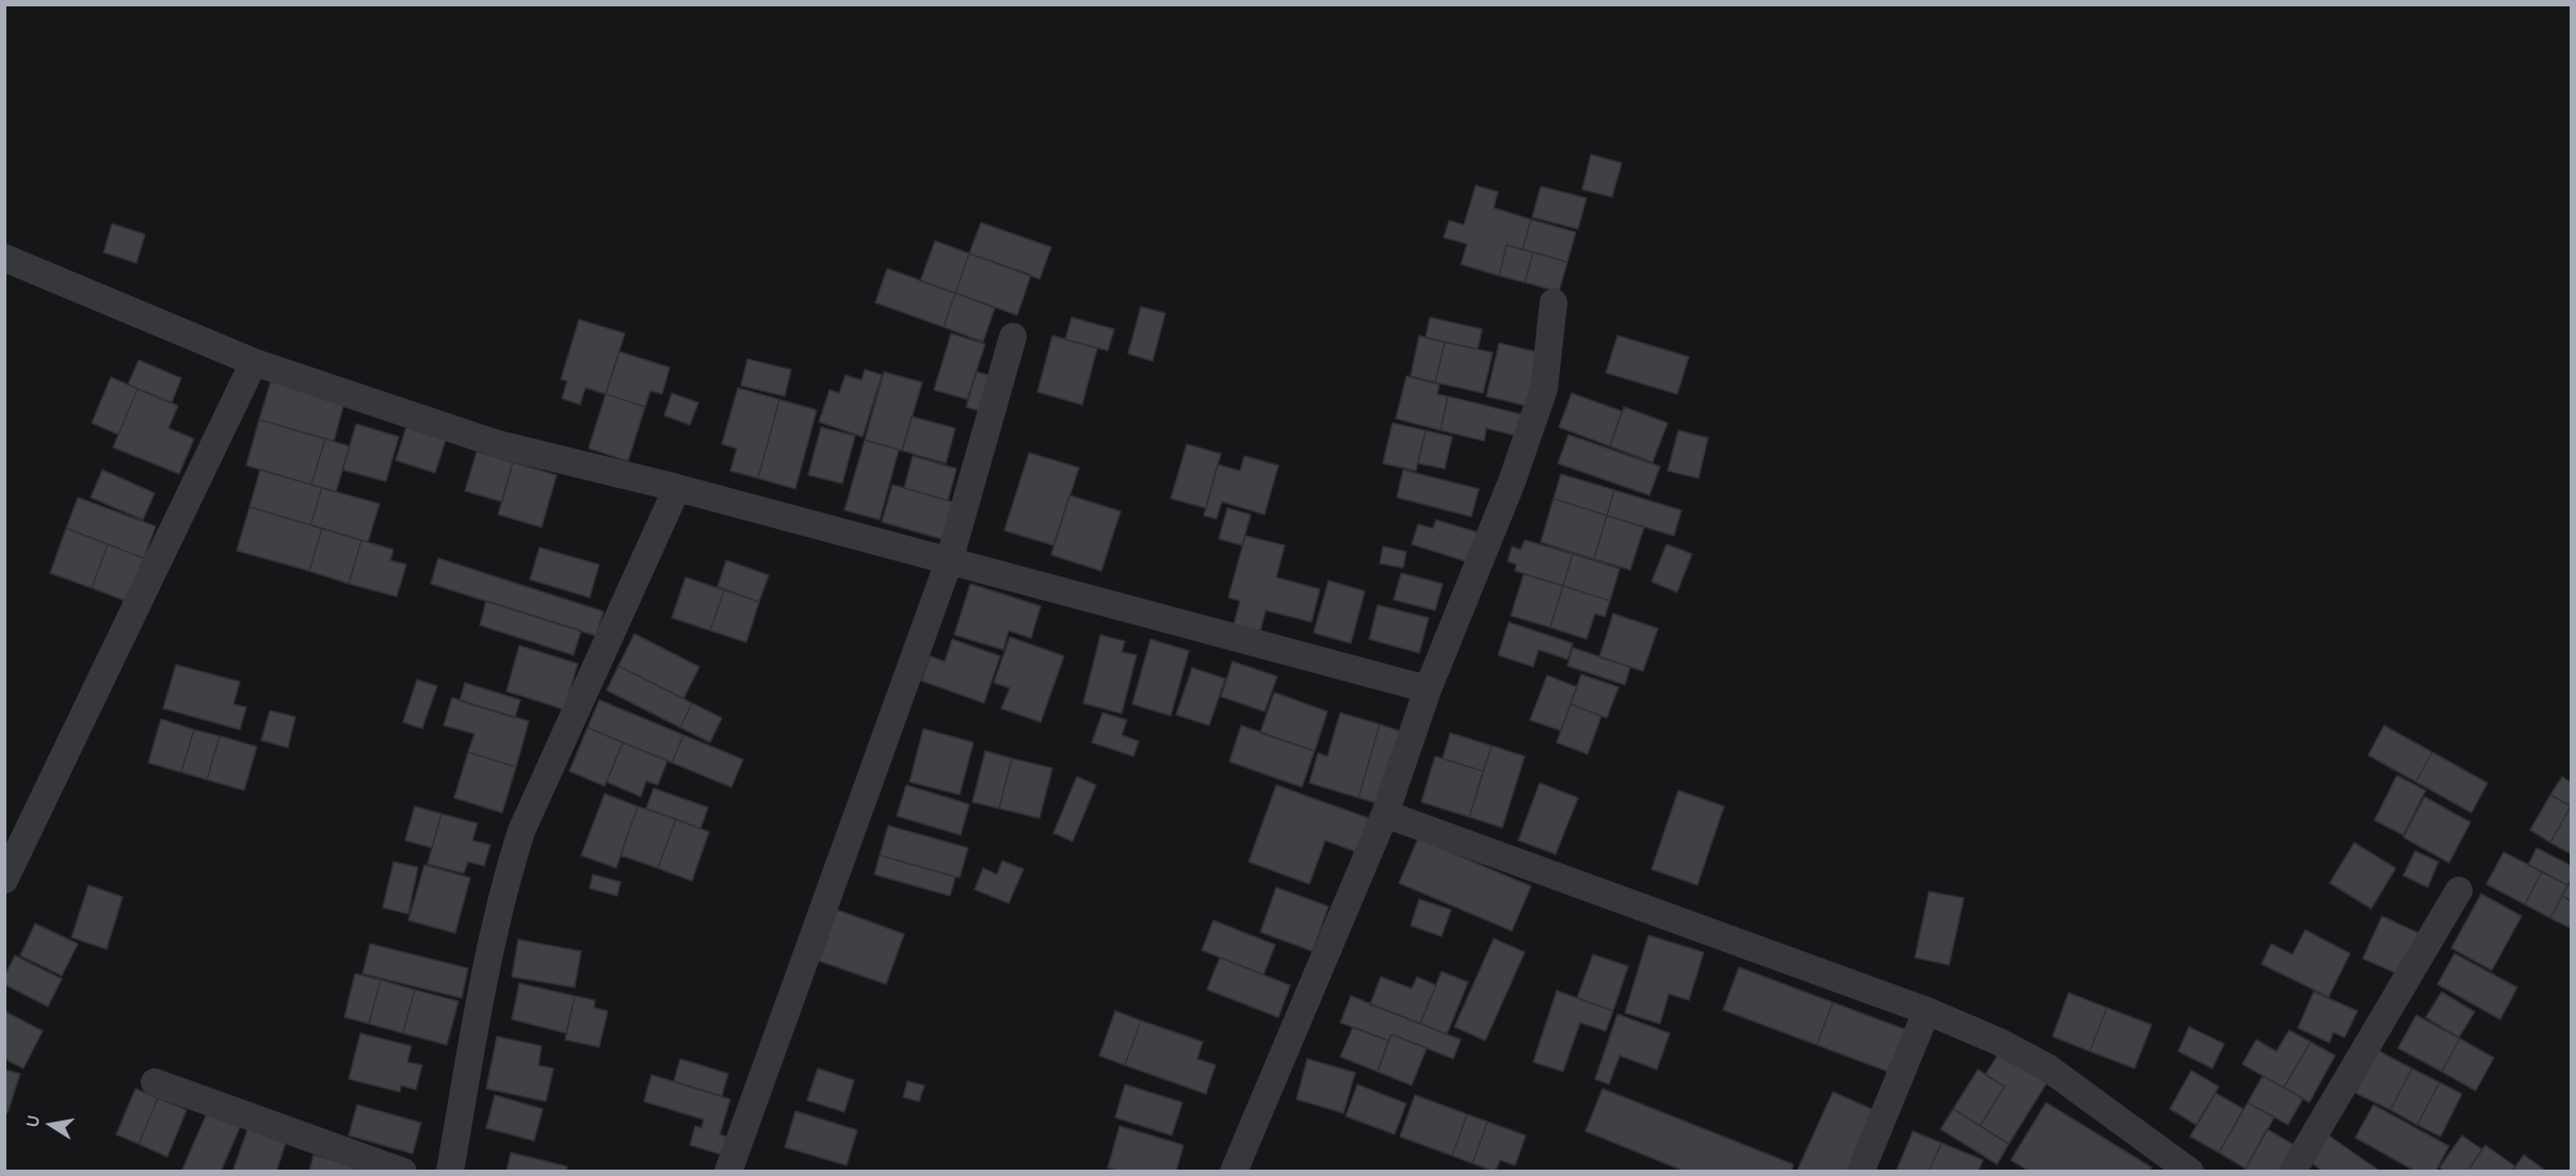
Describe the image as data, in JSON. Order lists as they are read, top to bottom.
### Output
{
  "north": "left"
}
